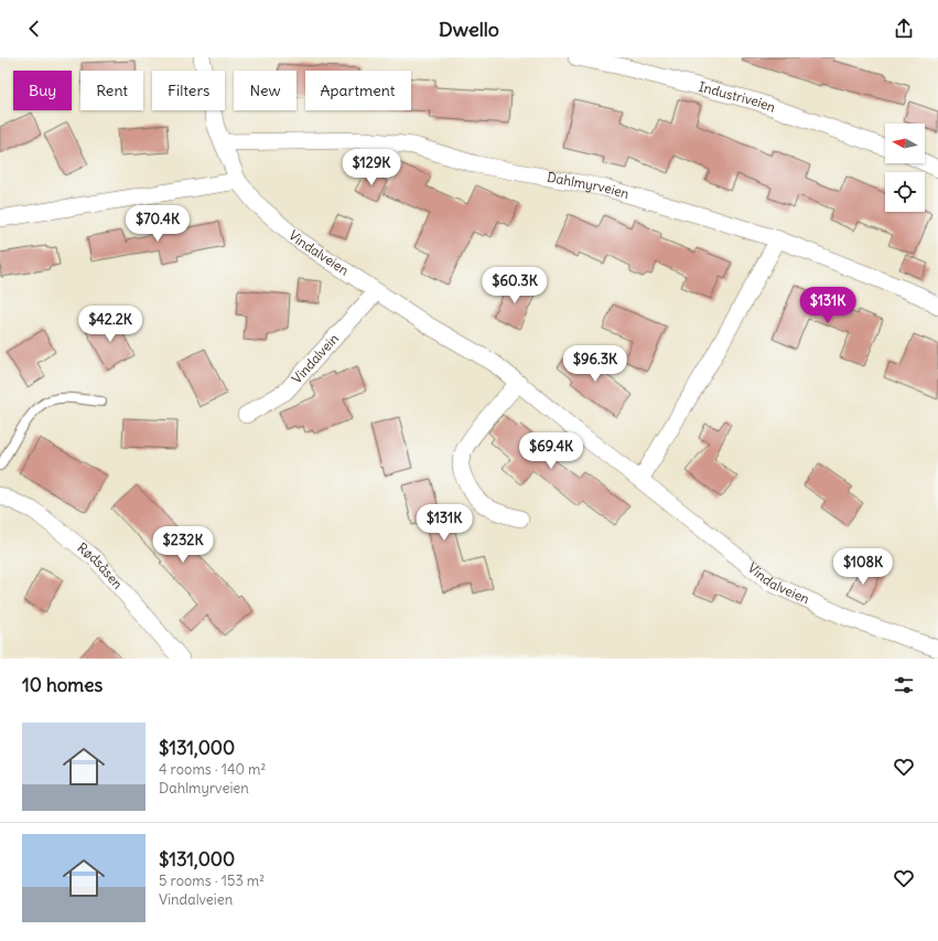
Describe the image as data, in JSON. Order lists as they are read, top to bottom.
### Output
{
  "streets": {
    "street": [
      "Industriveien",
      "Dahlmyrveien",
      "Vindalveien",
      "Vindalvein",
      "Rødsåsen"
    ]
  },
  "crossings": [
    ["Dahlmyrveien", "Vindalveien"],
    ["Vindalveien", "Vindalvein"]
  ],
  "north": "left",
  "page": {
    "header": "Dwello",
    "chip": [
      "Buy",
      "Rent",
      "Filters",
      "New",
      "Apartment"
    ],
    "price": [
      "$129K",
      "$70.4K",
      "$60.3K",
      "$131K",
      "$42.2K",
      "$96.3K",
      "$69.4K",
      "$131K",
      "$232K",
      "$108K"
    ],
    "heading": "10 homes",
    "list": [
      {
        "name": "$131,000",
        "note": "4 rooms · 140 m² · Dahlmyrveien"
      },
      {
        "name": "$131,000",
        "note": "5 rooms · 153 m² · Vindalveien"
      }
    ]
  }
}
